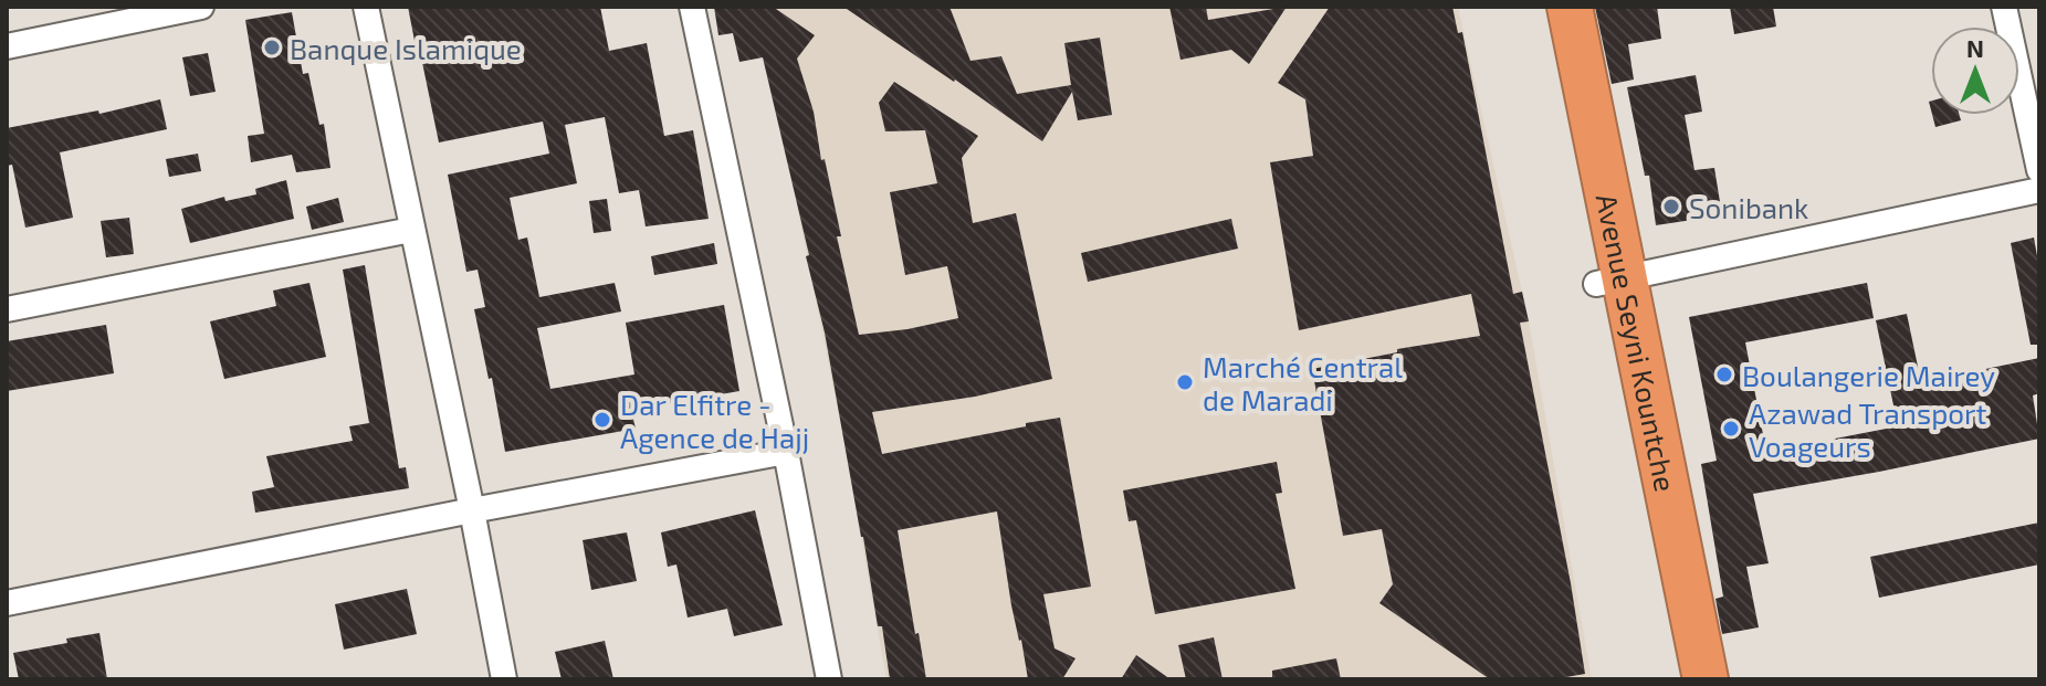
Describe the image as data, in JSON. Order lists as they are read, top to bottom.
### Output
{
  "streets": {
    "highway": ["Avenue Seyni Kountche"]
  },
  "places": [
    "Banque Islamique",
    "Sonibank",
    "Boulangerie Mairey",
    "Marché Central de Maradi",
    "Dar Elfitre - Agence de Hajj",
    "Azawad Transport Voageurs"
  ],
  "north": "top"
}
